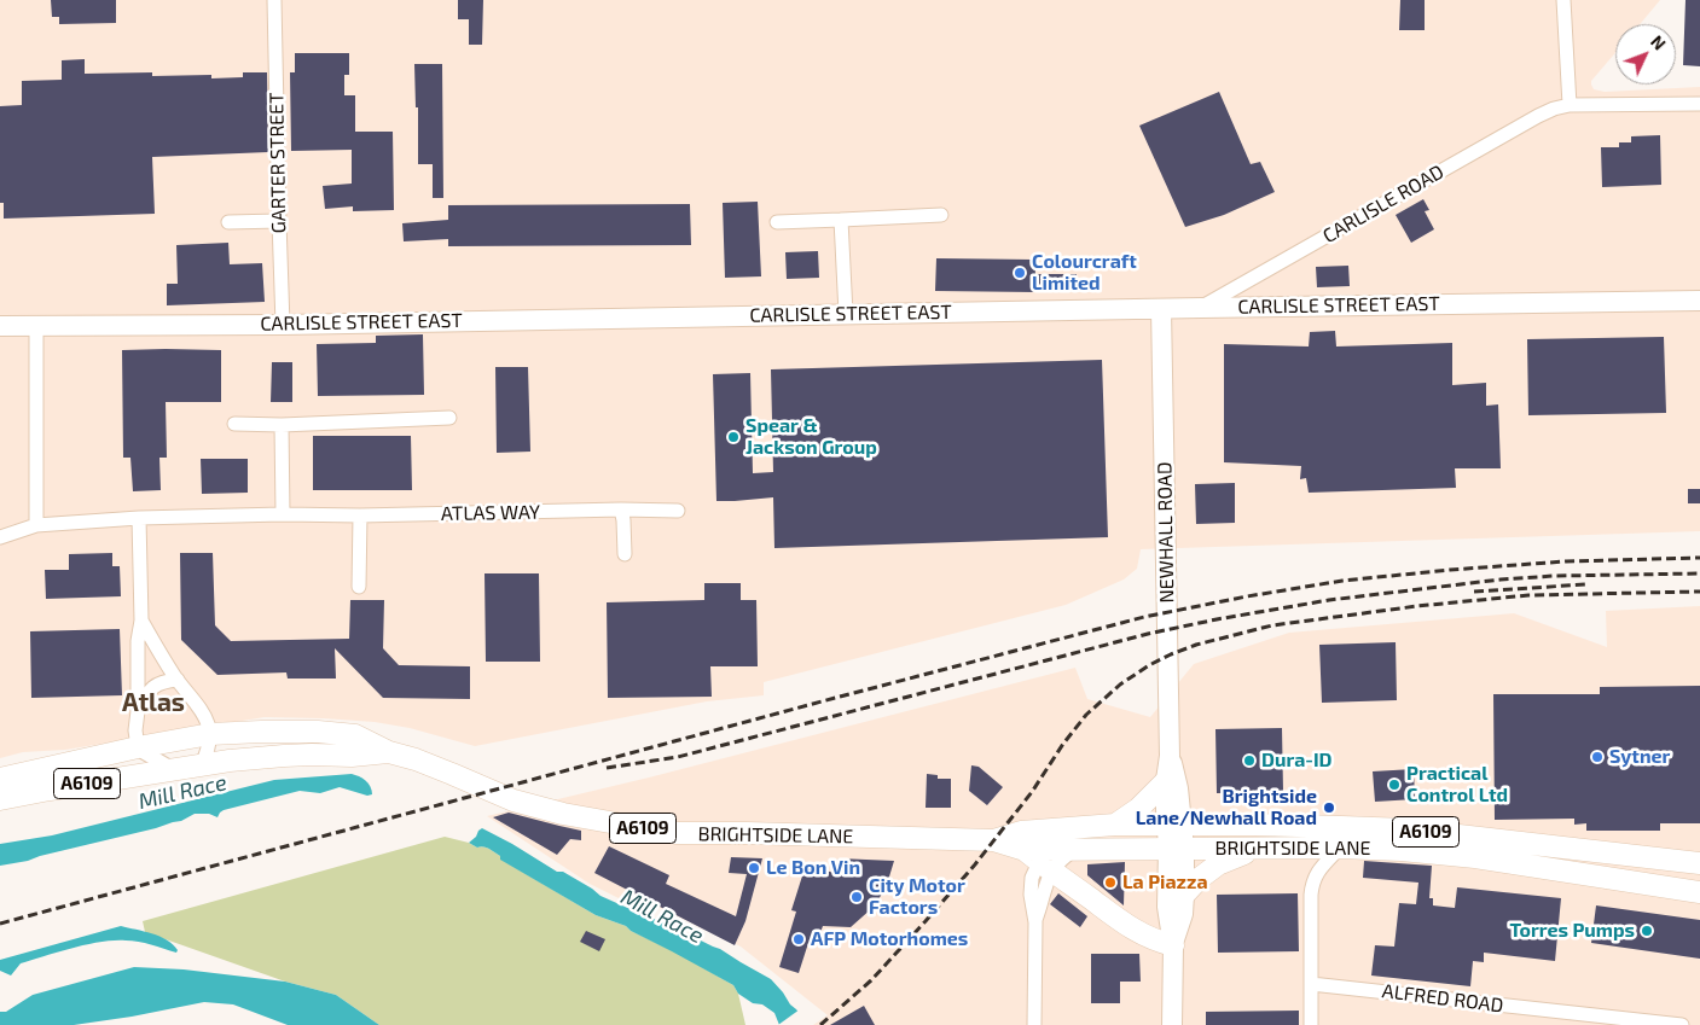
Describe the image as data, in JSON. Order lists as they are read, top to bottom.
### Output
{
  "streets": {
    "main road": [
      "CARLISLE STREET EAST",
      "NEWHALL ROAD",
      "A6109",
      "BRIGHTSIDE LANE"
    ],
    "street": [
      "GARTER STREET",
      "CARLISLE ROAD",
      "ATLAS WAY",
      "ALFRED ROAD"
    ]
  },
  "crossings": [
    ["GARTER STREET", "CARLISLE STREET EAST"],
    ["CARLISLE ROAD", "CARLISLE STREET EAST"],
    ["CARLISLE STREET EAST", "NEWHALL ROAD"],
    ["NEWHALL ROAD", "BRIGHTSIDE LANE"],
    ["A6109", "BRIGHTSIDE LANE"]
  ],
  "districts": ["Atlas"],
  "water": ["Mill Race"],
  "places": [
    "Colourcraft Limited",
    "Spear & Jackson Group",
    "Sytner",
    "Dura-ID",
    "Practical Control Ltd",
    "Brightside Lane/Newhall Road",
    "Le Bon Vin",
    "La Piazza",
    "City Motor Factors",
    "Torres Pumps",
    "AFP Motorhomes"
  ],
  "north": "top right"
}
